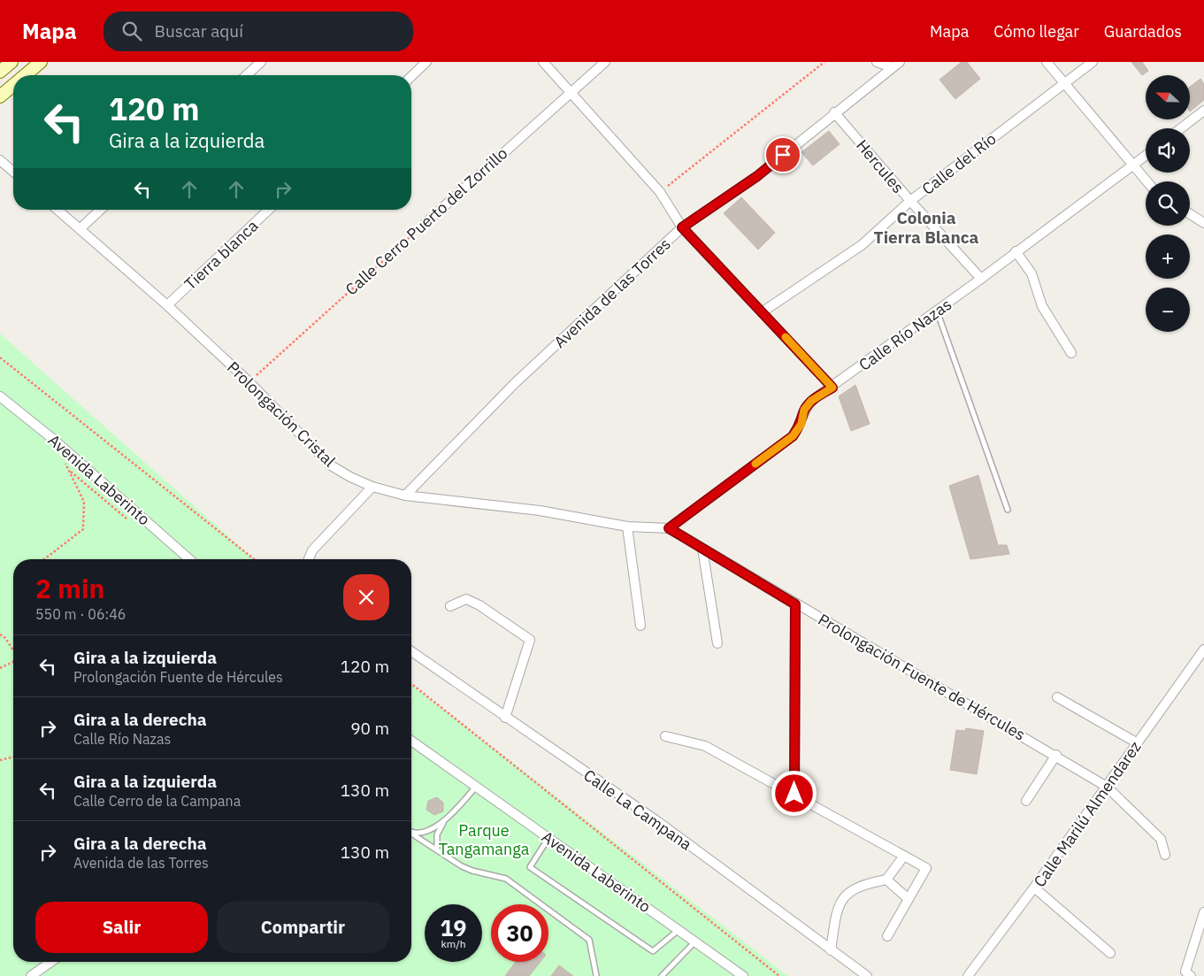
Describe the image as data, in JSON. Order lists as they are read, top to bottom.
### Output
{
  "streets": {
    "street": [
      "Calle del Río",
      "Hercules",
      "Calle Cerro Puerto del Zorrillo",
      "Tierra blanca",
      "Avenida de las Torres",
      "Calle Río Nazas",
      "Prolongación Cristal",
      "Avenida Laberinto",
      "Prolongación Fuente de Hércules",
      "Calle La Campana",
      "Calle Marilú Almendarez"
    ]
  },
  "crossings": [
    ["Calle del Río", "Hercules"],
    ["Hercules", "Avenida de las Torres"],
    ["Hercules", "Calle Río Nazas"],
    ["Calle Cerro Puerto del Zorrillo", "Prolongación Cristal"],
    ["Tierra blanca", "Prolongación Cristal"],
    ["Avenida de las Torres", "Prolongación Cristal"],
    ["Calle Río Nazas", "Prolongación Cristal"],
    ["Calle Río Nazas", "Prolongación Fuente de Hércules"],
    ["Prolongación Cristal", "Prolongación Fuente de Hércules"],
    ["Prolongación Fuente de Hércules", "Calle Marilú Almendarez"]
  ],
  "districts": ["Colonia Tierra Blanca"],
  "parks": ["Parque Tangamanga"],
  "north": "left",
  "page": {
    "header": "Mapa",
    "search": "Buscar aquí",
    "nav": ["Mapa", "Cómo llegar", "Guardados"],
    "map_buttons": ["+", "−"],
    "turn": ["120 m", "Gira a la izquierda"],
    "heading": ["2 min", "550 m · 06:46"],
    "list": [
      {
        "name": "Gira a la izquierda",
        "note": "Prolongación Fuente de Hércules",
        "value": "120 m"
      },
      {
        "name": "Gira a la derecha",
        "note": "Calle Río Nazas",
        "value": "90 m"
      },
      {
        "name": "Gira a la izquierda",
        "note": "Calle Cerro de la Campana",
        "value": "130 m"
      },
      {
        "name": "Gira a la derecha",
        "note": "Avenida de las Torres",
        "value": "130 m"
      }
    ],
    "buttons": ["Salir", "Compartir"],
    "speed": "19 km/h",
    "limit": "30"
  }
}
